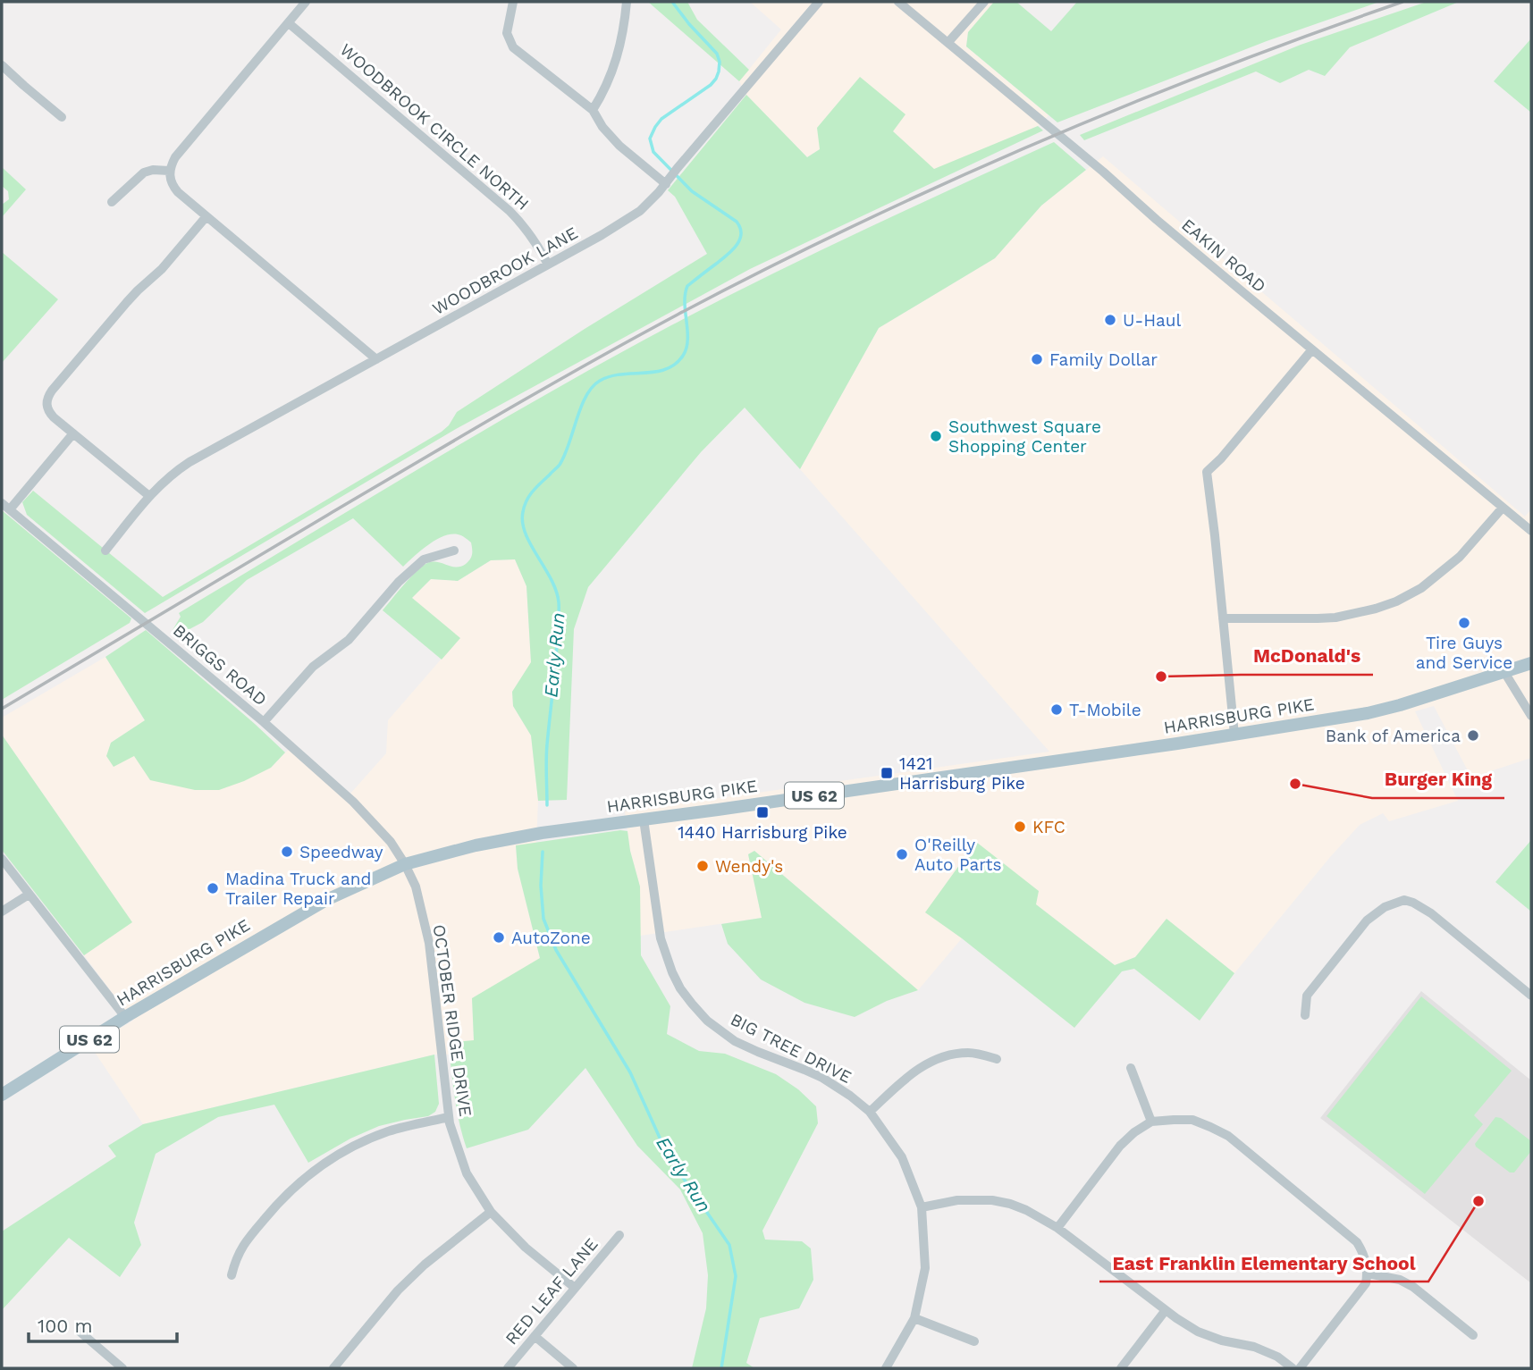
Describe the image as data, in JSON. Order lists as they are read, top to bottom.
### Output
{
  "streets": {
    "main road": ["HARRISBURG PIKE", "US 62"],
    "street": [
      "WOODBROOK CIRCLE NORTH",
      "EAKIN ROAD",
      "WOODBROOK LANE",
      "BRIGGS ROAD",
      "OCTOBER RIDGE DRIVE",
      "BIG TREE DRIVE",
      "RED LEAF LANE"
    ]
  },
  "crossings": [
    ["WOODBROOK CIRCLE NORTH", "WOODBROOK LANE"],
    ["BRIGGS ROAD", "HARRISBURG PIKE"],
    ["BRIGGS ROAD", "OCTOBER RIDGE DRIVE"],
    ["HARRISBURG PIKE", "OCTOBER RIDGE DRIVE"],
    ["HARRISBURG PIKE", "BIG TREE DRIVE"],
    ["OCTOBER RIDGE DRIVE", "RED LEAF LANE"]
  ],
  "water": ["Early Run"],
  "places": {
    "other": [
      "U-Haul",
      "Family Dollar",
      "Southwest Square Shopping Center",
      "Tire Guys and Service",
      "McDonald's",
      "T-Mobile",
      "Bank of America",
      "Burger King",
      "KFC",
      "Speedway",
      "O'Reilly Auto Parts",
      "Wendy's",
      "Madina Truck and Trailer Repair",
      "AutoZone",
      "East Franklin Elementary School"
    ],
    "transit": ["1421 Harrisburg Pike", "1440 Harrisburg Pike"]
  },
  "scale_bar": "100 m"
}
